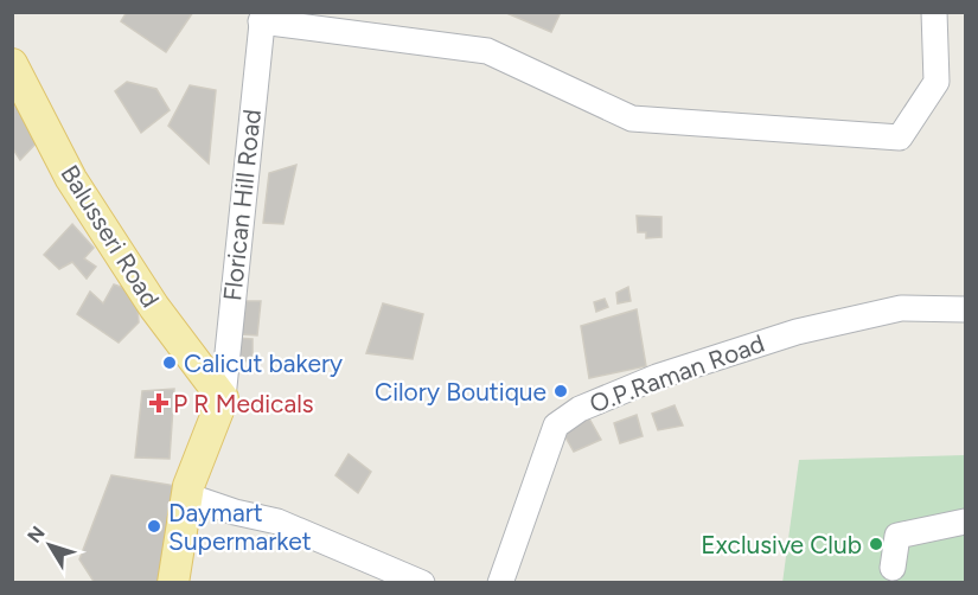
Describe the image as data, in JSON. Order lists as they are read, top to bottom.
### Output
{
  "streets": {
    "main road": ["Balusseri Road"],
    "street": ["Florican Hill Road", "O.P.Raman Road"]
  },
  "crossings": [
    ["Florican Hill Road", "Balusseri Road"]
  ],
  "places": {
    "other": [
      "Calicut bakery",
      "Cilory Boutique",
      "Daymart Supermarket",
      "Exclusive Club"
    ],
    "health": ["P R Medicals"]
  },
  "north": "top left"
}
